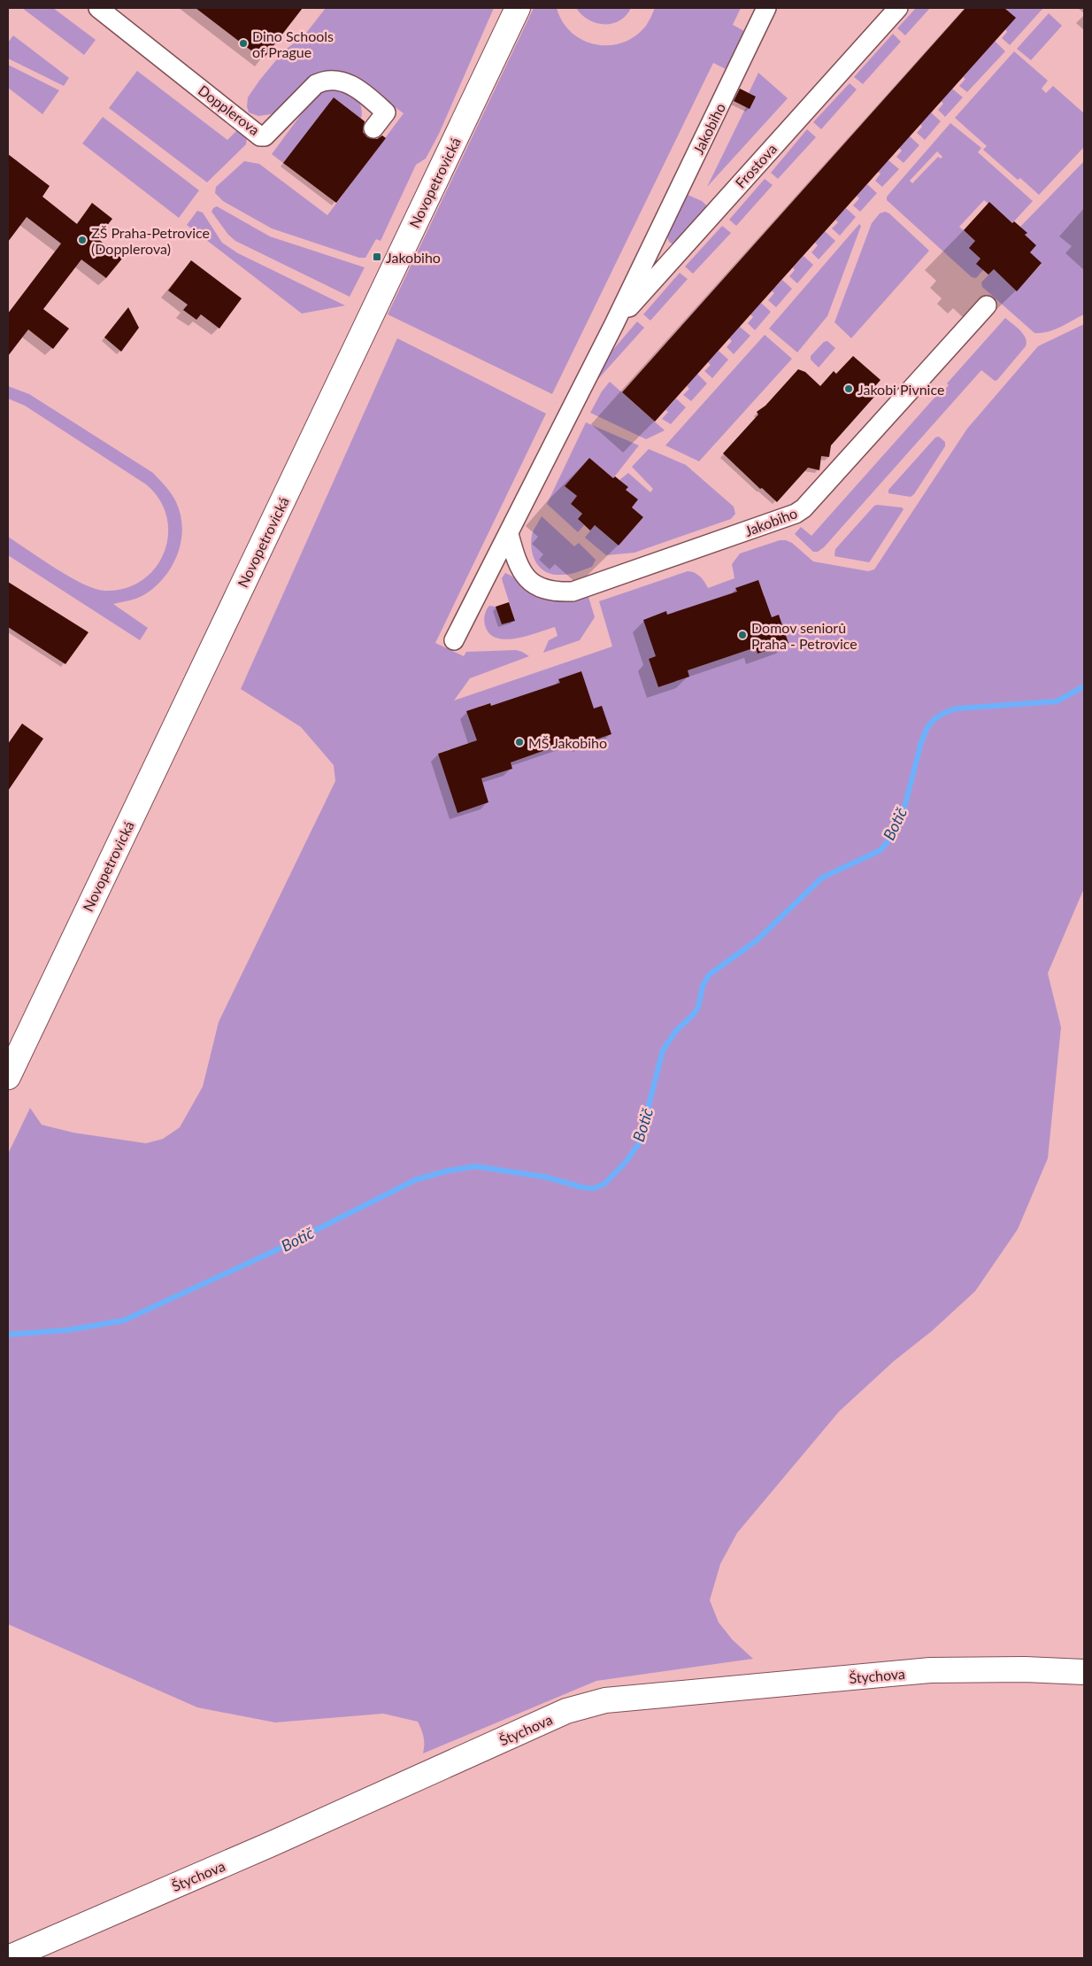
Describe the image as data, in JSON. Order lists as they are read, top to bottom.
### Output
{
  "streets": {
    "main road": ["Novopetrovická", "Štychova"],
    "street": ["Dopplerova", "Jakobiho", "Frostova"]
  },
  "crossings": [
    ["Jakobiho", "Frostova"]
  ],
  "water": ["Botič"],
  "places": {
    "other": [
      "Dino Schools of Prague",
      "ZŠ Praha-Petrovice (Dopplerova)",
      "Jakobi Pivnice",
      "Domov seniorů Praha - Petrovice",
      "MŠ Jakobiho"
    ],
    "transit": ["Jakobiho"]
  }
}
